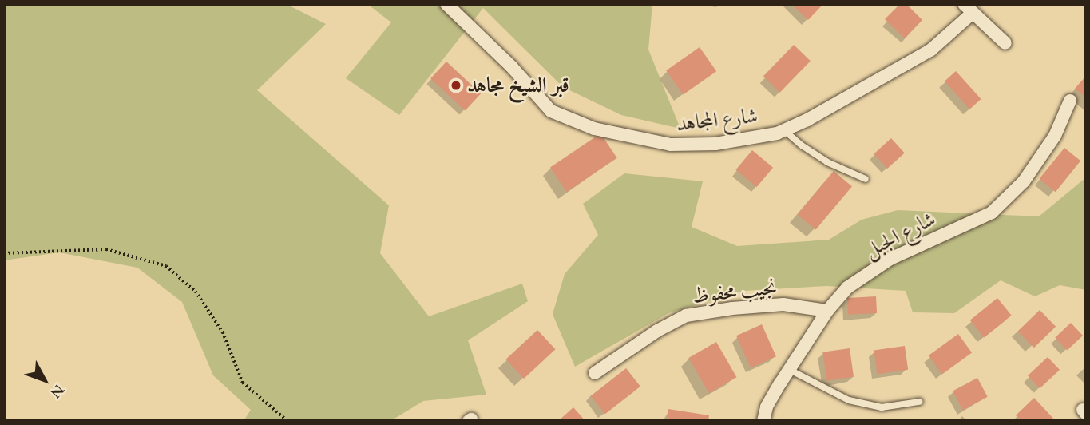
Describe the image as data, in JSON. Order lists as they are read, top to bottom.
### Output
{
  "streets": {
    "street": ["شارع المجاهد", "شارع الجبل", "نجيب محفوظ"]
  },
  "crossings": [
    ["شارع الجبل", "نجيب محفوظ"]
  ],
  "places": ["قبر الشيخ مجاهد"],
  "north": "bottom right"
}
